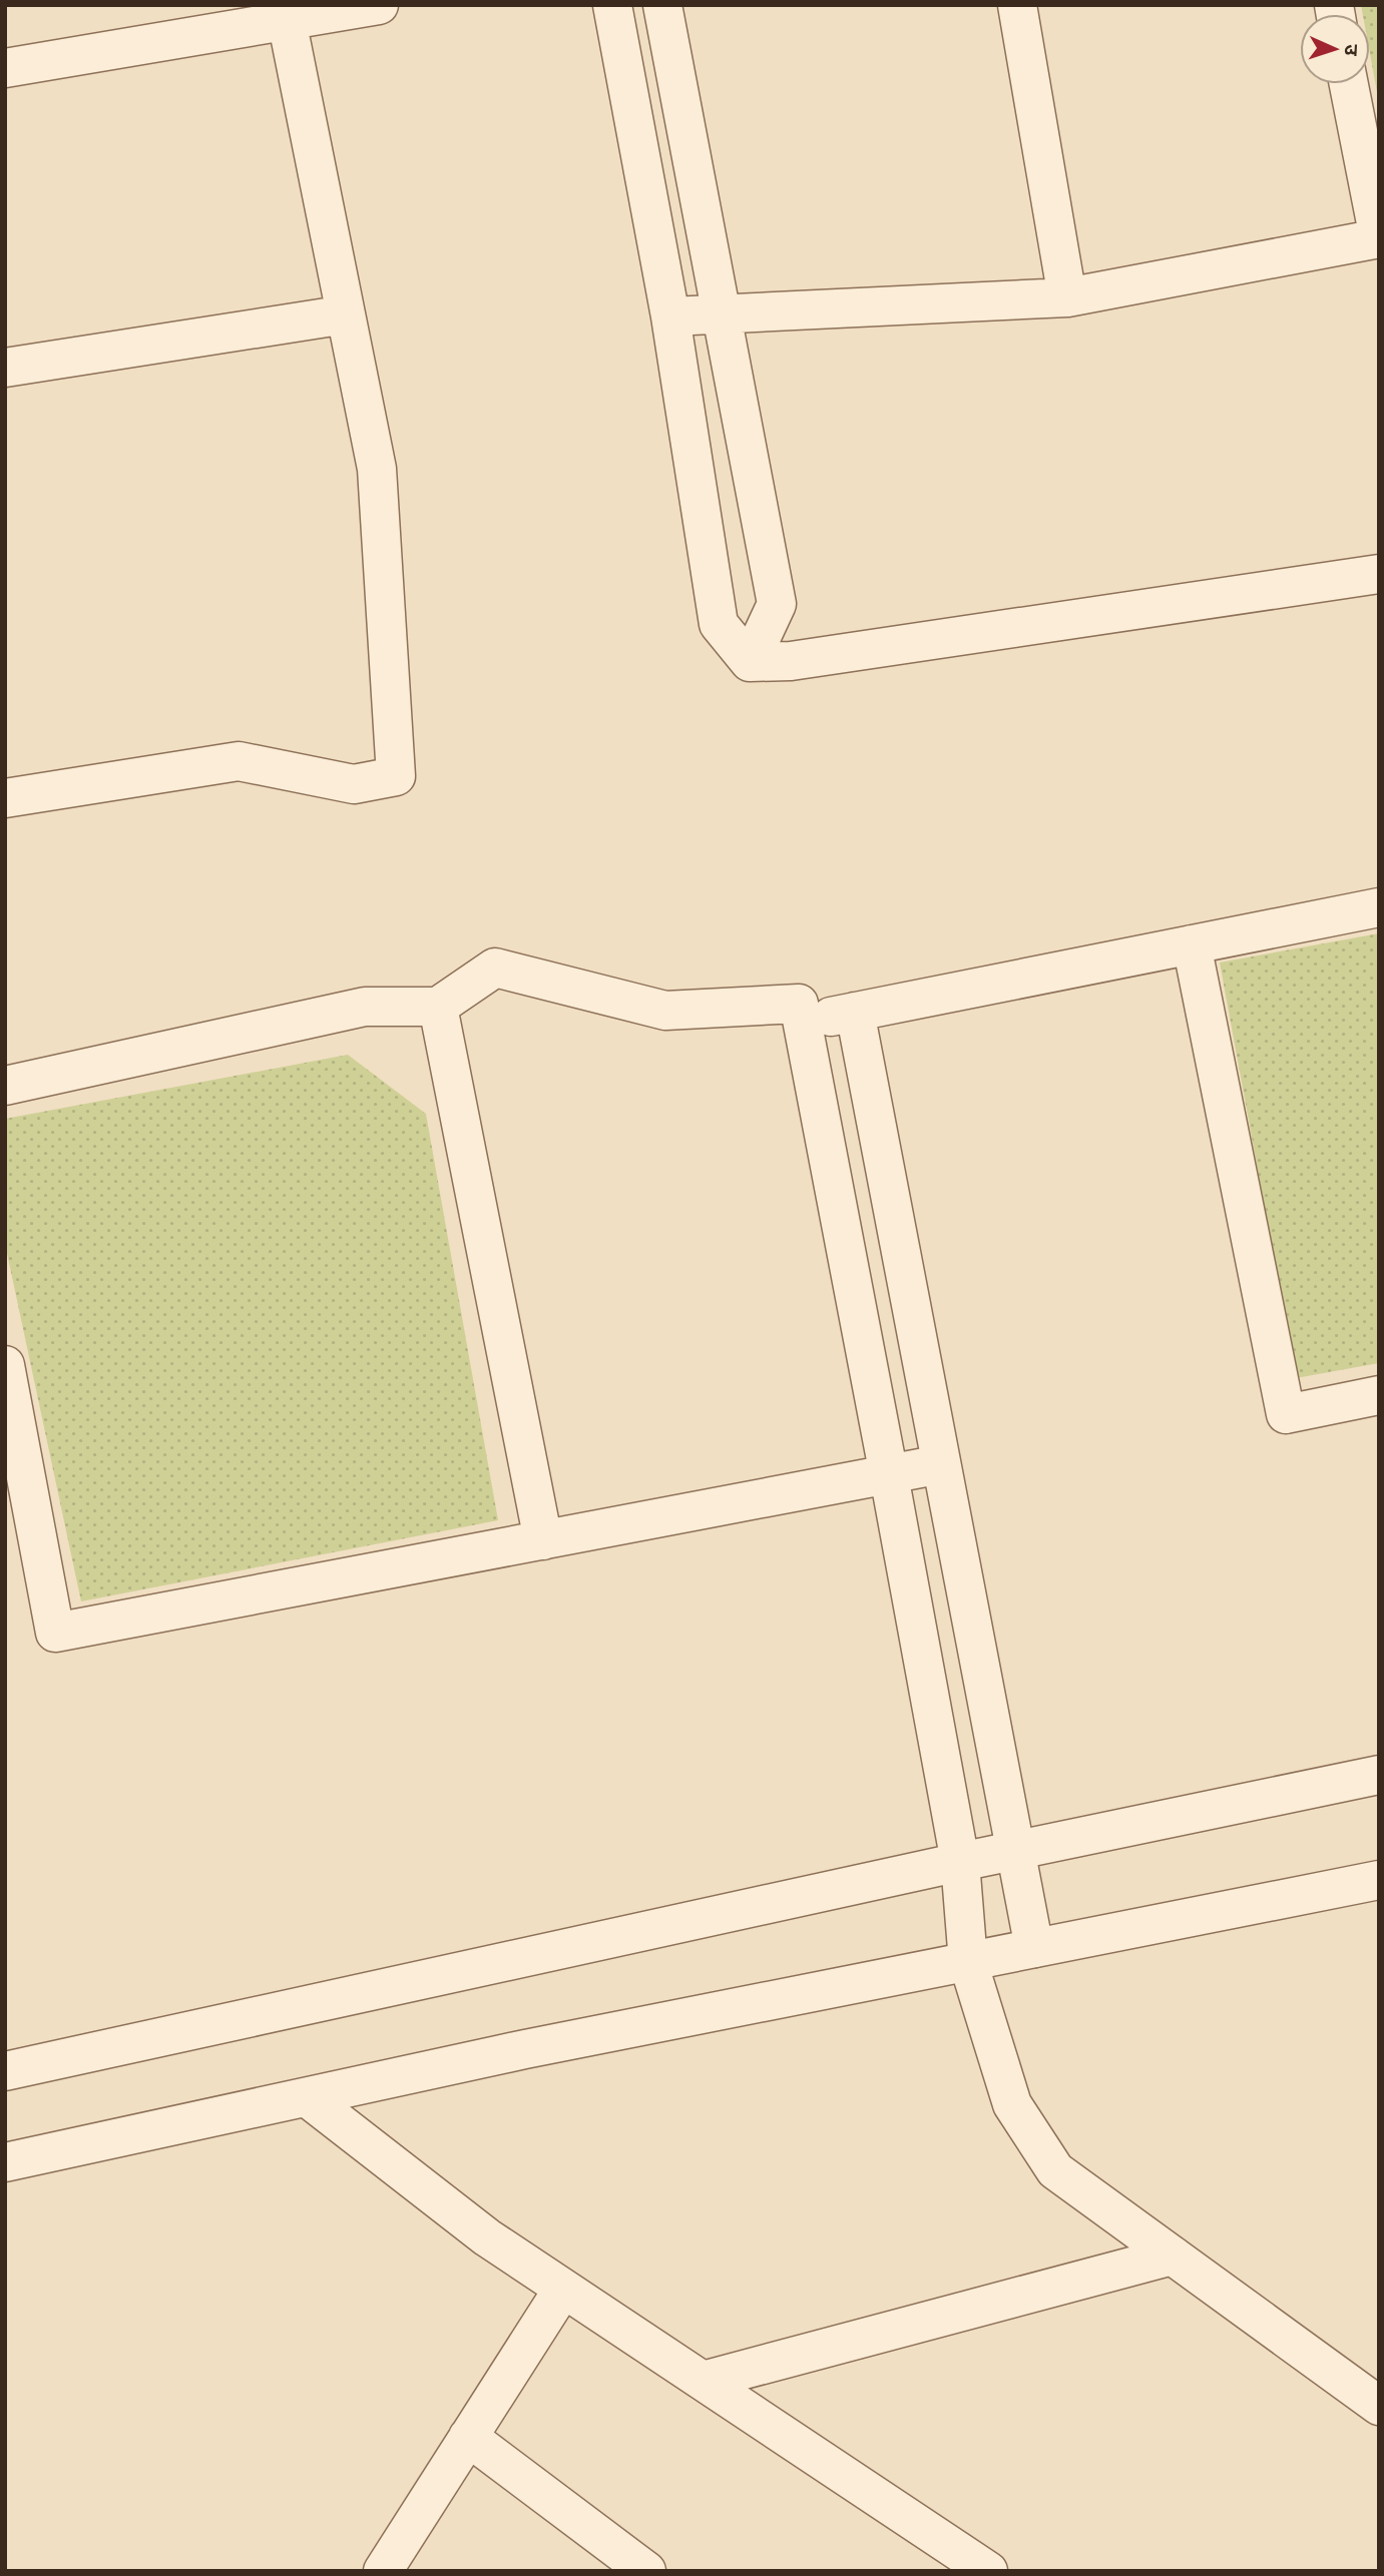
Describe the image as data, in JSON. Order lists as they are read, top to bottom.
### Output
{
  "north": "right"
}
